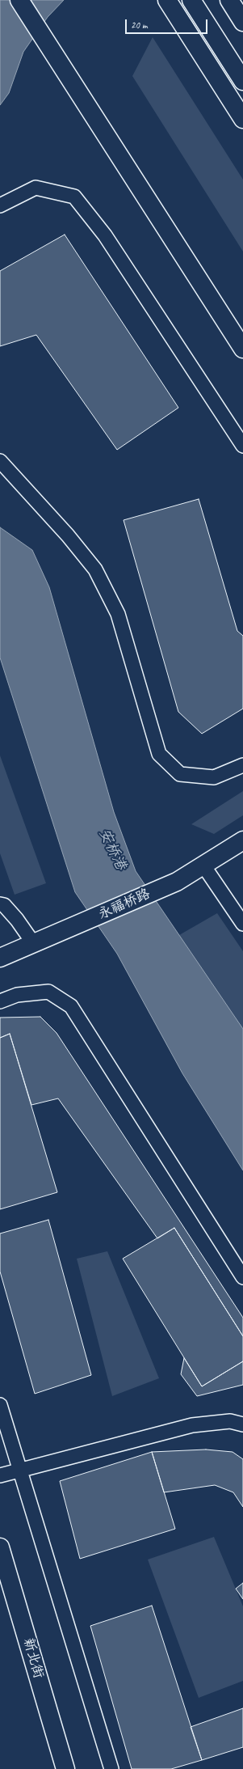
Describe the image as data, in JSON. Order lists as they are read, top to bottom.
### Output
{
  "streets": {
    "main road": ["永福桥路", "新北街"]
  },
  "water": ["安桥港"],
  "scale_bar": "20 m"
}
